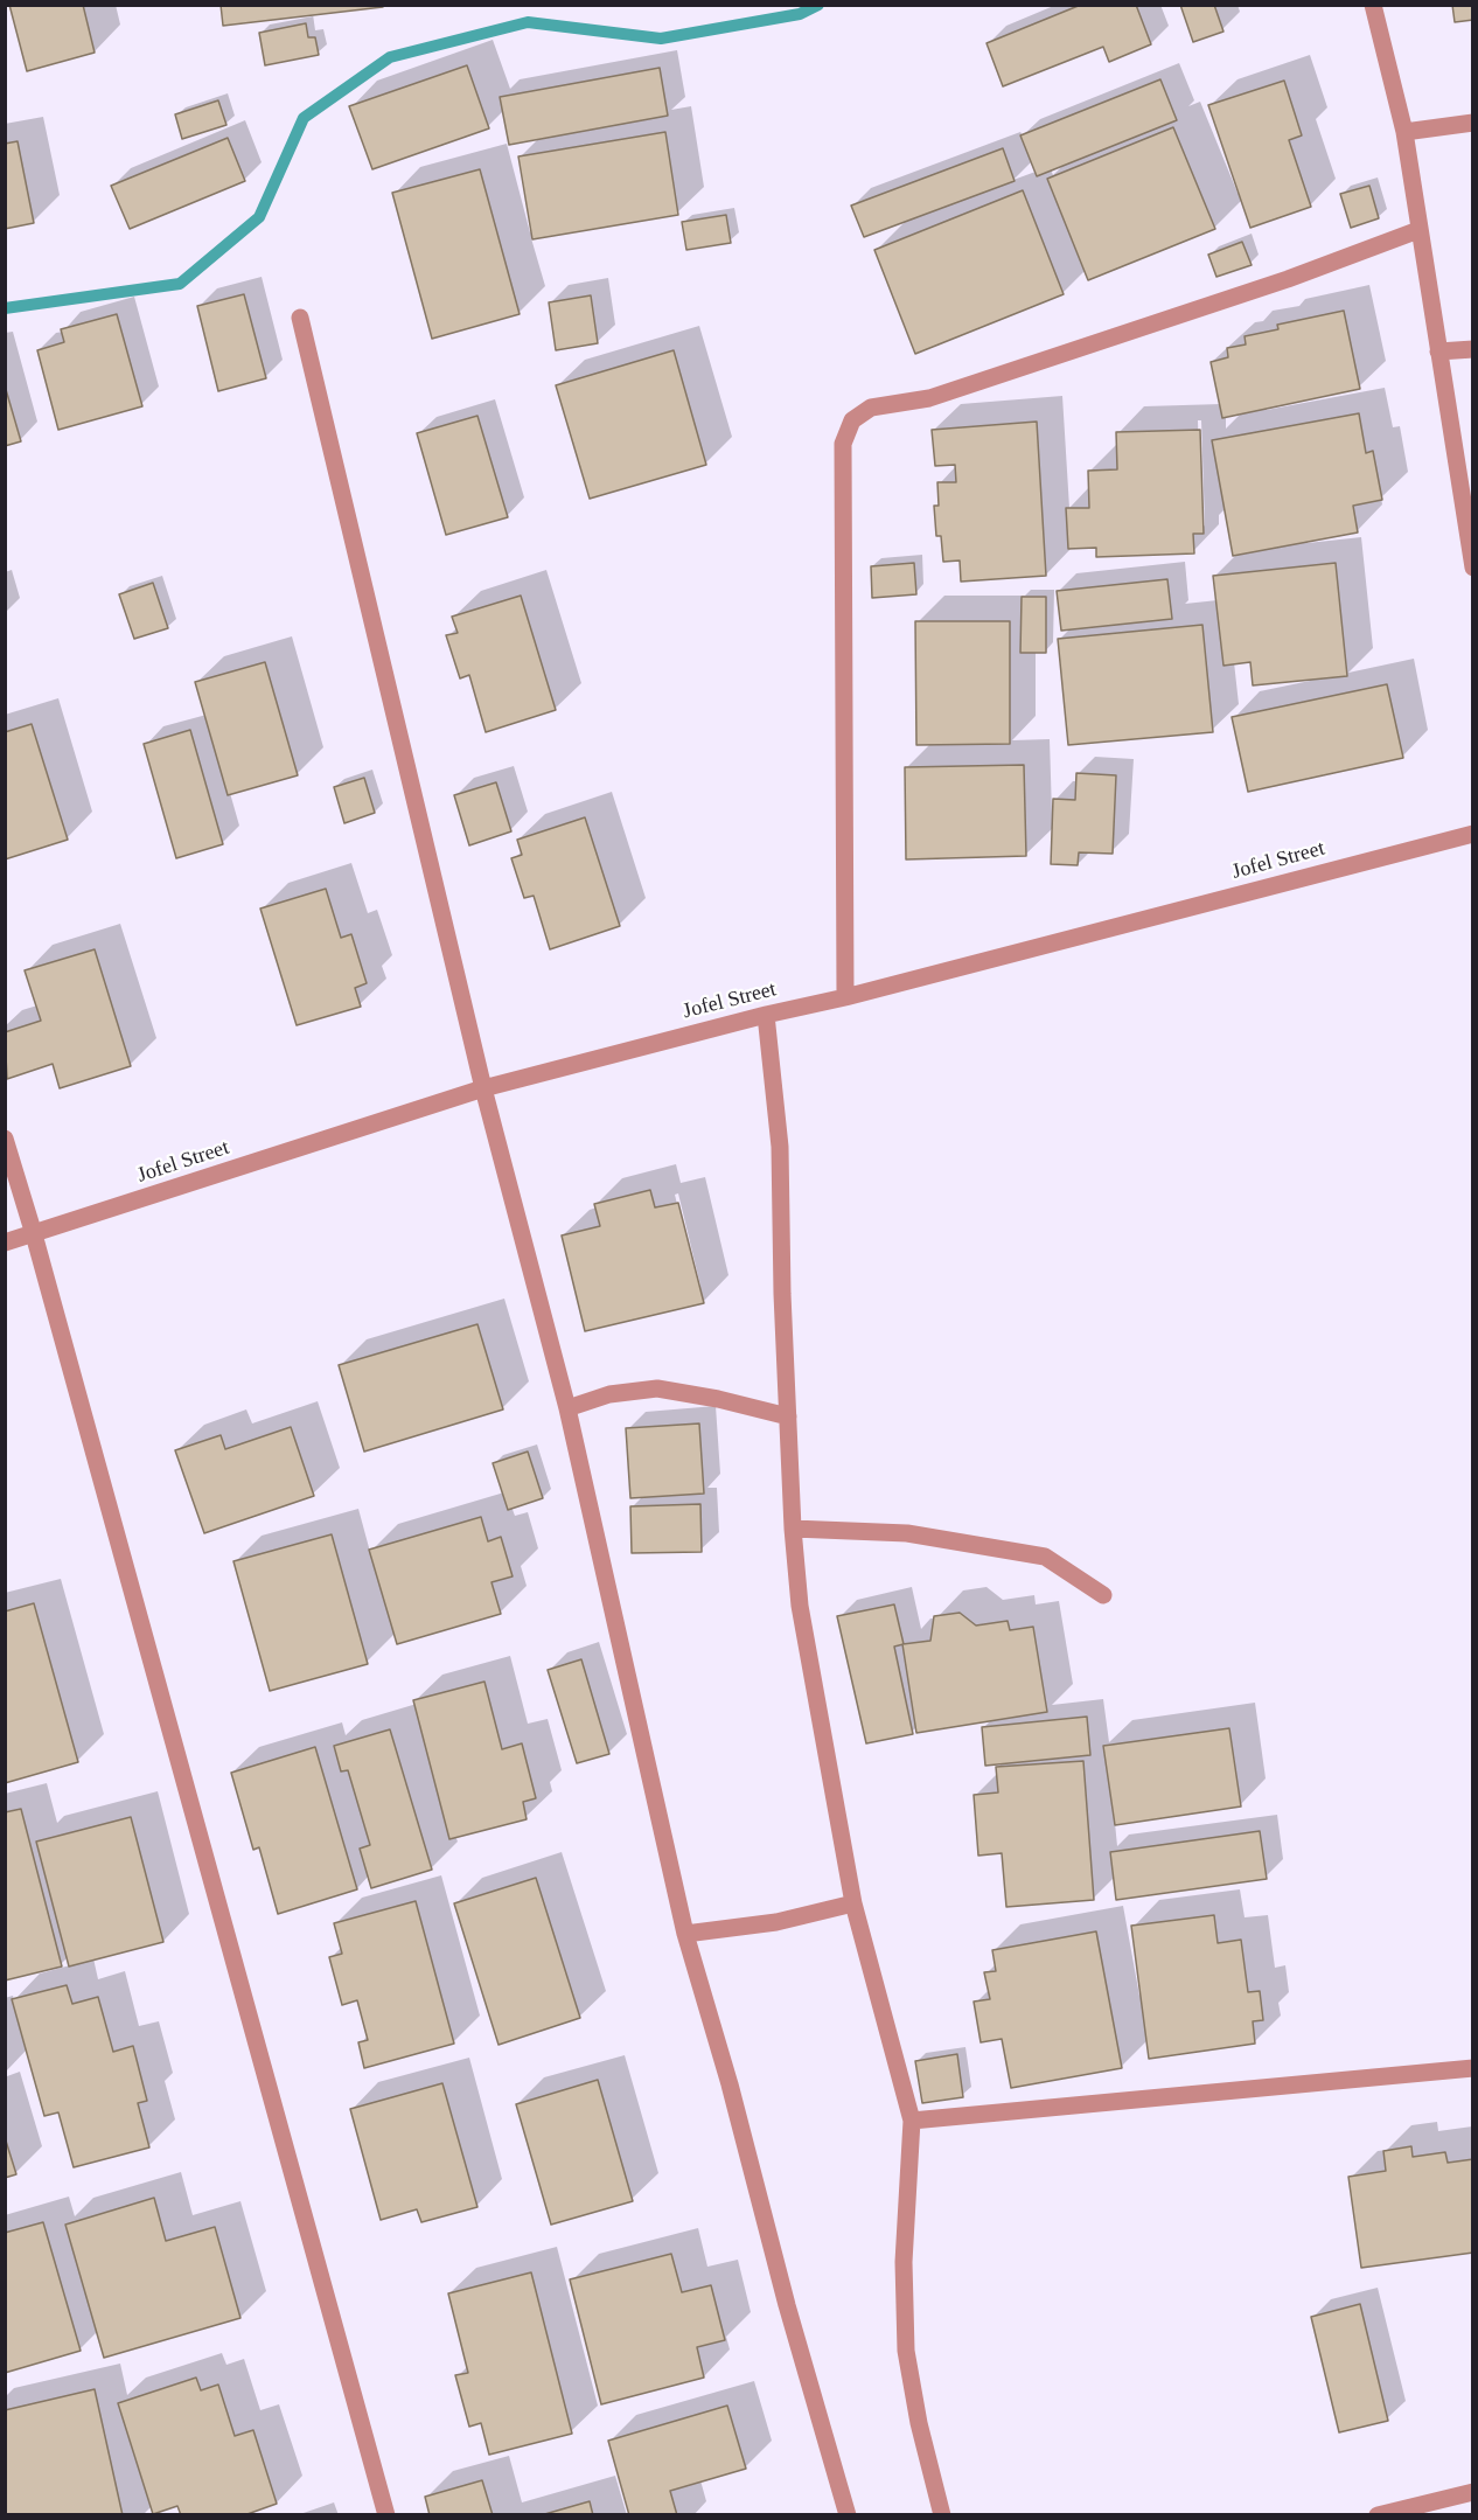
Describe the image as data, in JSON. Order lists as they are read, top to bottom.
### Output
{
  "streets": {
    "street": ["Jofel Street"]
  }
}
